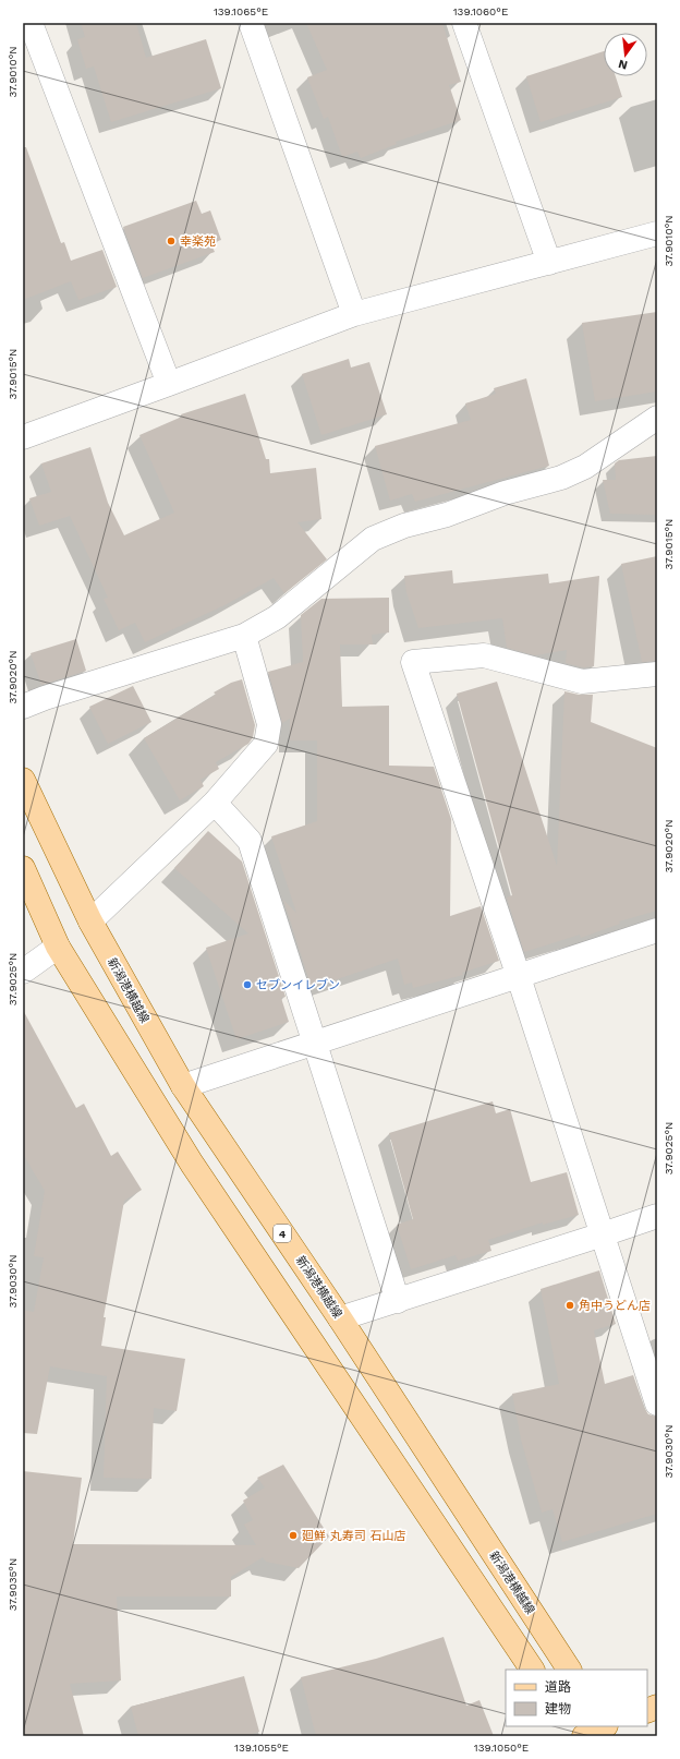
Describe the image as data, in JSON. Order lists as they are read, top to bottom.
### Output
{
  "streets": {
    "main road": ["新潟港横越線", "4"]
  },
  "places": [
    "幸楽苑",
    "セブンイレブン",
    "角中うどん店",
    "廻鮮 丸寿司 石山店"
  ],
  "legend": ["道路", "建物"],
  "north": "bottom",
  "coordinates": [
    "139.1065°E",
    "139.1060°E",
    "37.9010°N",
    "37.9015°N",
    "37.9020°N",
    "37.9025°N",
    "37.9030°N",
    "37.9035°N",
    "139.1055°E",
    "139.1050°E"
  ]
}
